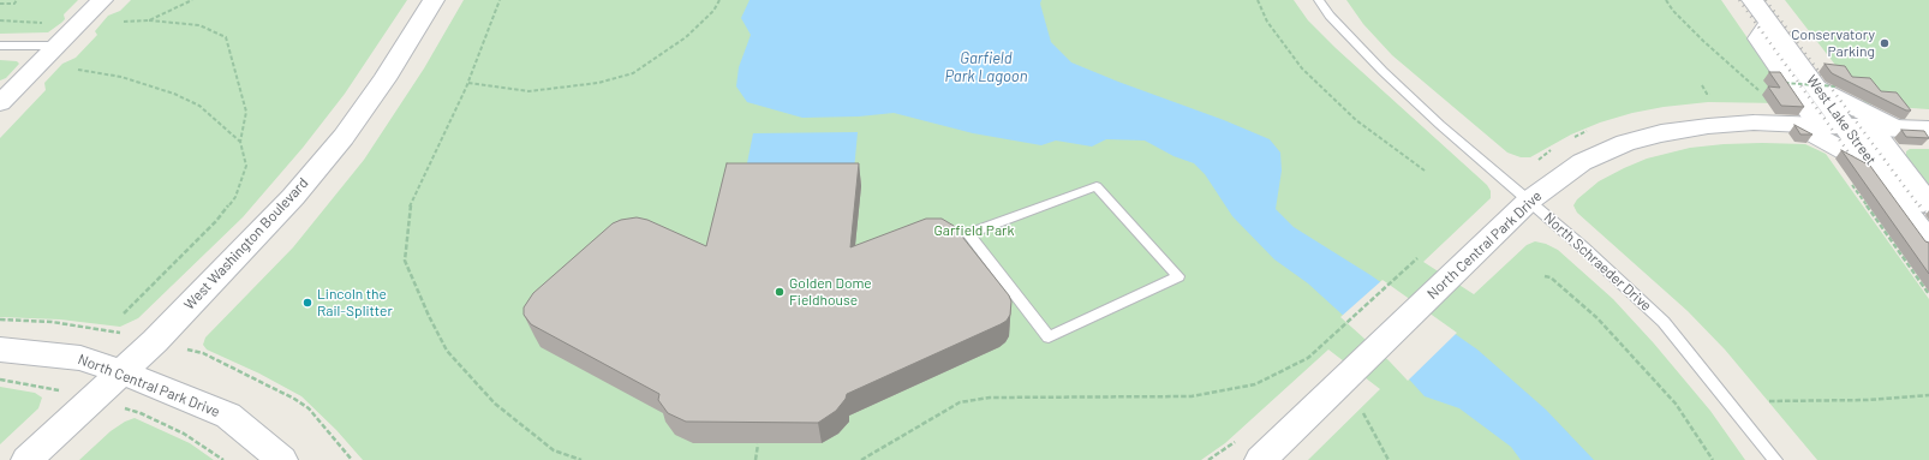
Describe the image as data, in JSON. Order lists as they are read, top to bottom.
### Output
{
  "streets": {
    "street": ["West Lake Street", "West Washington Boulevard", "North Central Park Drive"],
    "lane": ["North Schraeder Drive"]
  },
  "crossings": [
    ["West Lake Street", "North Central Park Drive"],
    ["West Washington Boulevard", "North Central Park Drive"],
    ["North Central Park Drive", "North Schraeder Drive"]
  ],
  "water": ["Garfield Park Lagoon"],
  "parks": ["Garfield Park"],
  "places": ["Conservatory Parking", "Golden Dome Fieldhouse", "Lincoln the Rail-Splitter"]
}
